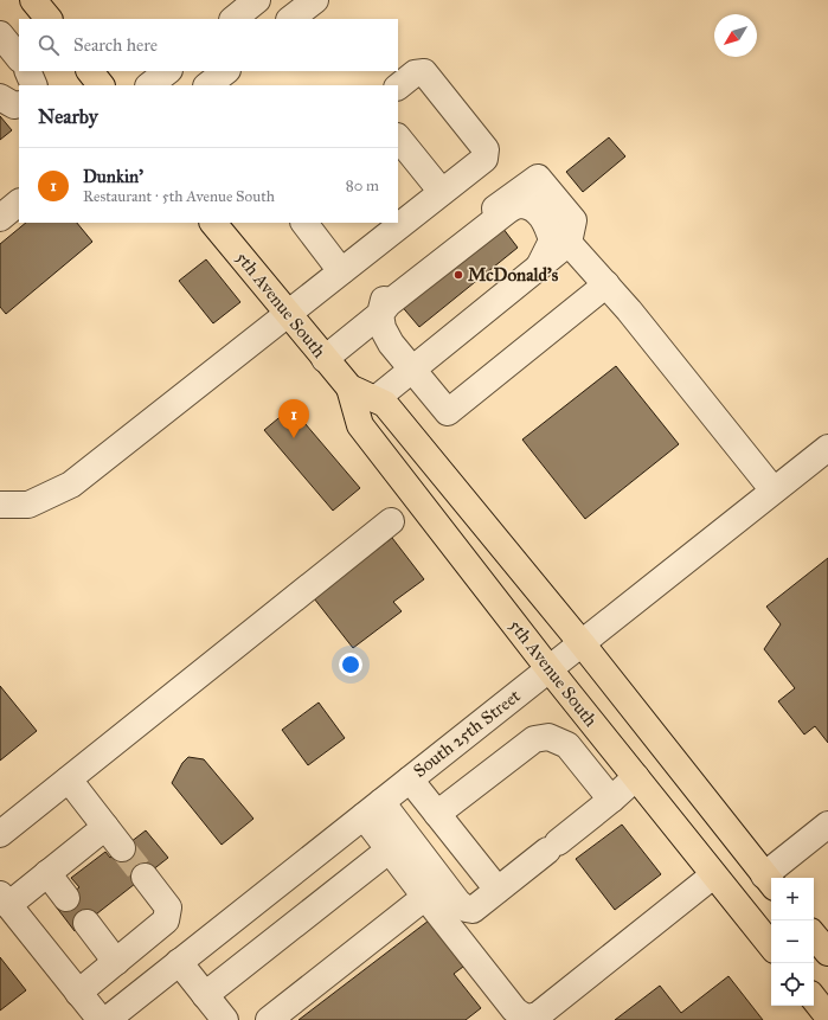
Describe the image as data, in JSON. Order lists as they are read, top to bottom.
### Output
{
  "streets": {
    "main road": ["5th Avenue South"],
    "street": ["South 25th Street"]
  },
  "crossings": [
    ["5th Avenue South", "South 25th Street"]
  ],
  "places": ["McDonald's"],
  "north": "bottom left",
  "page": {
    "search": "Search here",
    "heading": "Nearby",
    "list": [
      {
        "mark": "1",
        "name": "Dunkin'",
        "note": "Restaurant · 5th Avenue South",
        "value": "80 m"
      }
    ],
    "pins": "1",
    "map_buttons": ["+", "−"]
  }
}
